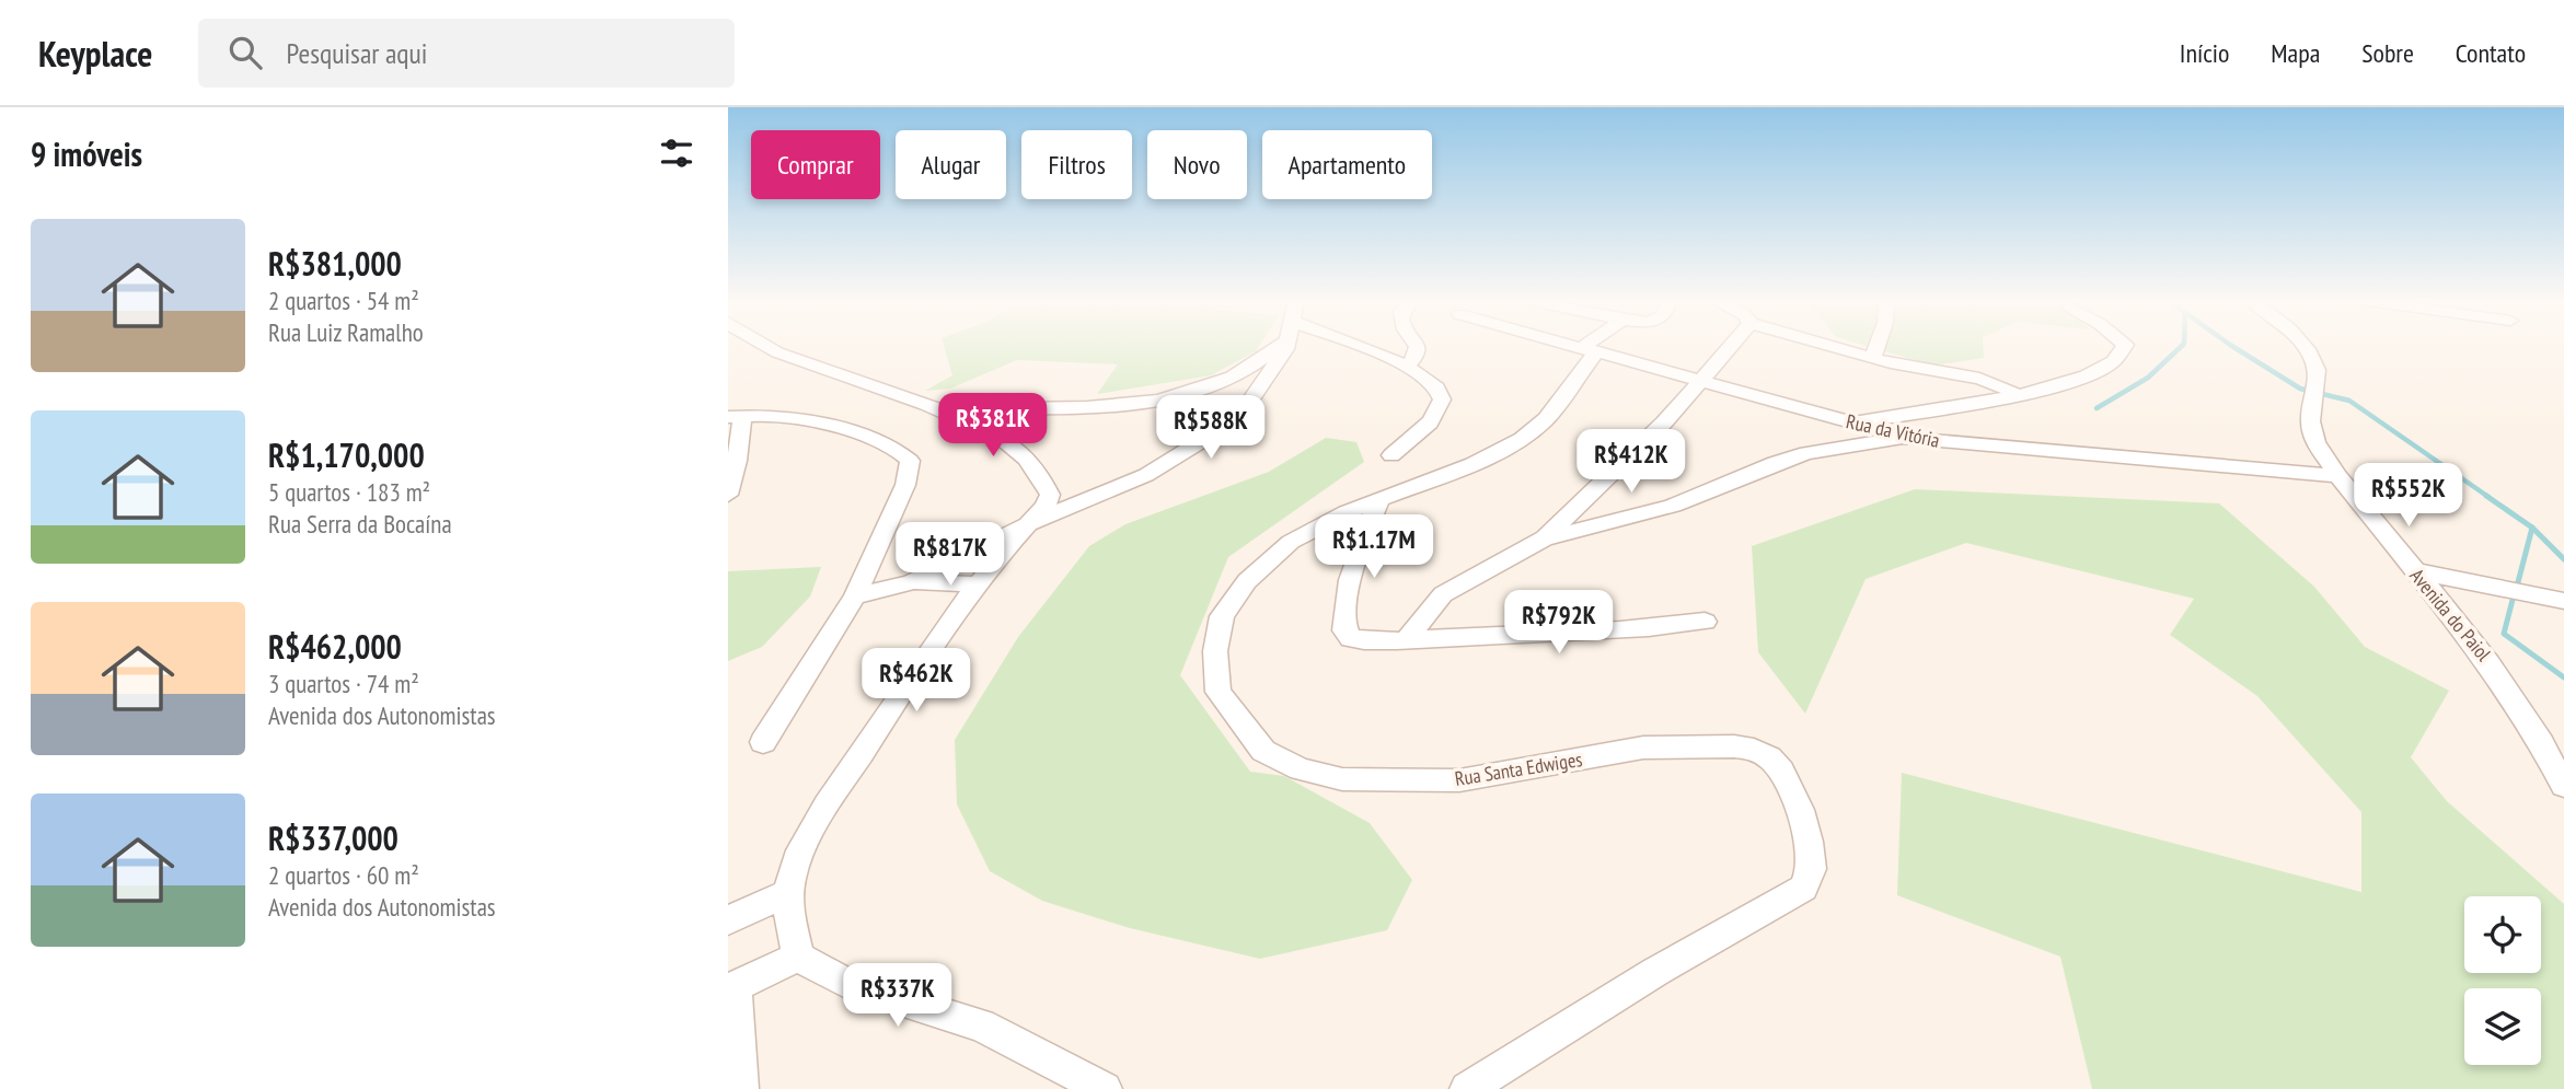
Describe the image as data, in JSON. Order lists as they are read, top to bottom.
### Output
{
  "streets": {
    "street": ["Rua da Vitória", "Avenida do Paiol", "Rua Santa Edwiges"]
  },
  "crossings": [
    ["Rua da Vitória", "Avenida do Paiol"],
    ["Rua da Vitória", "Rua Santa Edwiges"]
  ],
  "page": {
    "header": "Keyplace",
    "search": "Pesquisar aqui",
    "nav": [
      "Início",
      "Mapa",
      "Sobre",
      "Contato"
    ],
    "heading": "9 imóveis",
    "chip": [
      "Comprar",
      "Alugar",
      "Filtros",
      "Novo",
      "Apartamento"
    ],
    "list": [
      {
        "name": "R$381,000",
        "note": "2 quartos · 54 m² · Rua Luiz Ramalho"
      },
      {
        "name": "R$1,170,000",
        "note": "5 quartos · 183 m² · Rua Serra da Bocaína"
      },
      {
        "name": "R$462,000",
        "note": "3 quartos · 74 m² · Avenida dos Autonomistas"
      },
      {
        "name": "R$337,000",
        "note": "2 quartos · 60 m² · Avenida dos Autonomistas"
      }
    ],
    "price": [
      "R$381K",
      "R$588K",
      "R$412K",
      "R$552K",
      "R$1.17M",
      "R$817K",
      "R$792K",
      "R$462K",
      "R$337K"
    ]
  }
}
